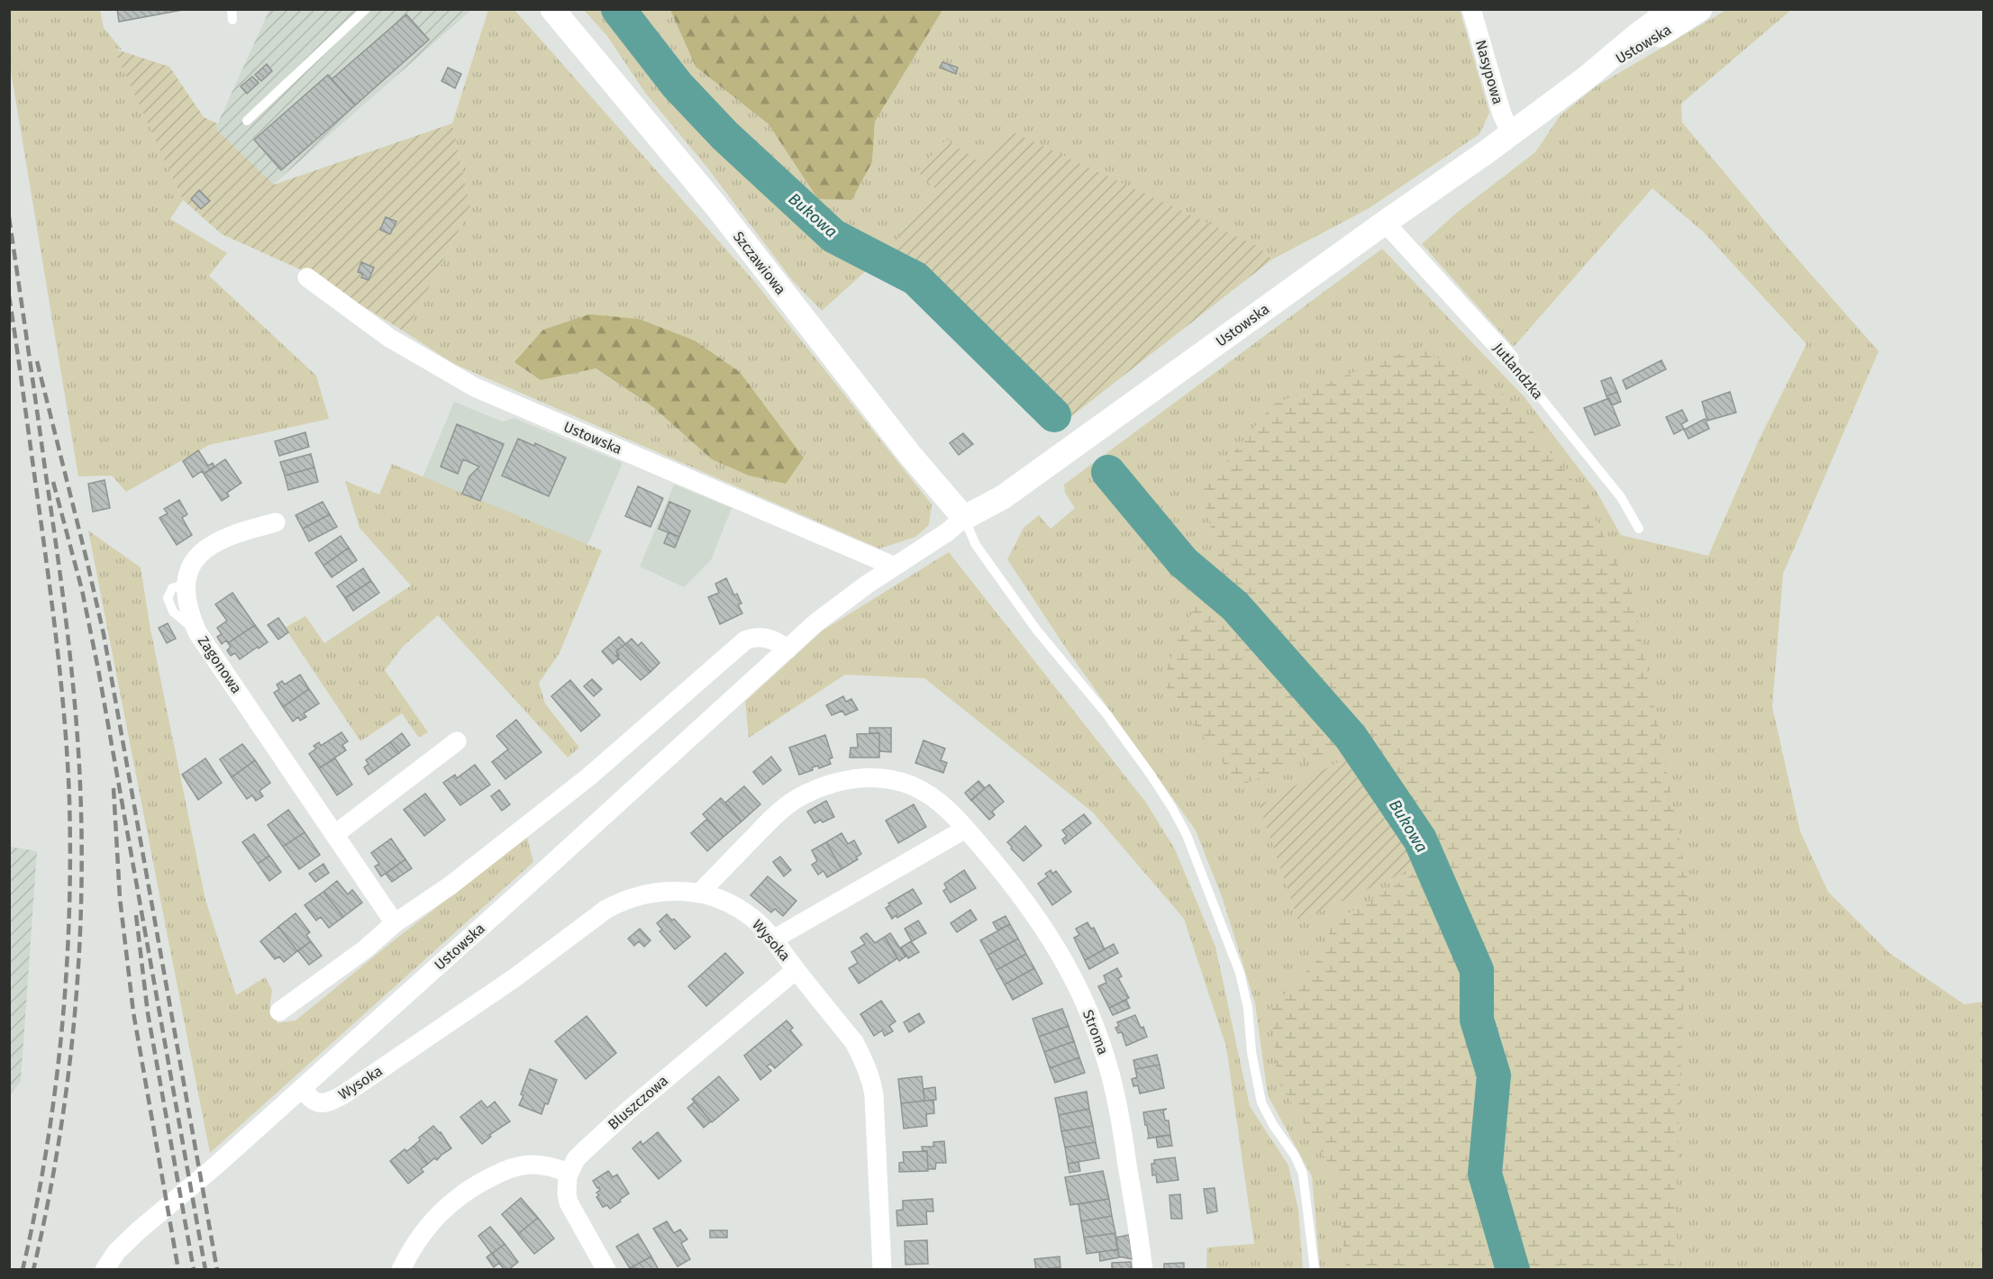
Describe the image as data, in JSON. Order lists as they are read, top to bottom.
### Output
{
  "streets": {
    "street": [
      "Ustowska",
      "Nasypowa",
      "Szczawiowa",
      "Jutlandzka",
      "Zagonowa",
      "Wysoka",
      "Stroma",
      "Bluszczowa"
    ]
  },
  "crossings": [
    ["Ustowska", "Nasypowa"],
    ["Ustowska", "Szczawiowa"],
    ["Ustowska", "Jutlandzka"],
    ["Ustowska", "Wysoka"],
    ["Wysoka", "Stroma"],
    ["Wysoka", "Bluszczowa"]
  ],
  "water": ["Bukowa"]
}
